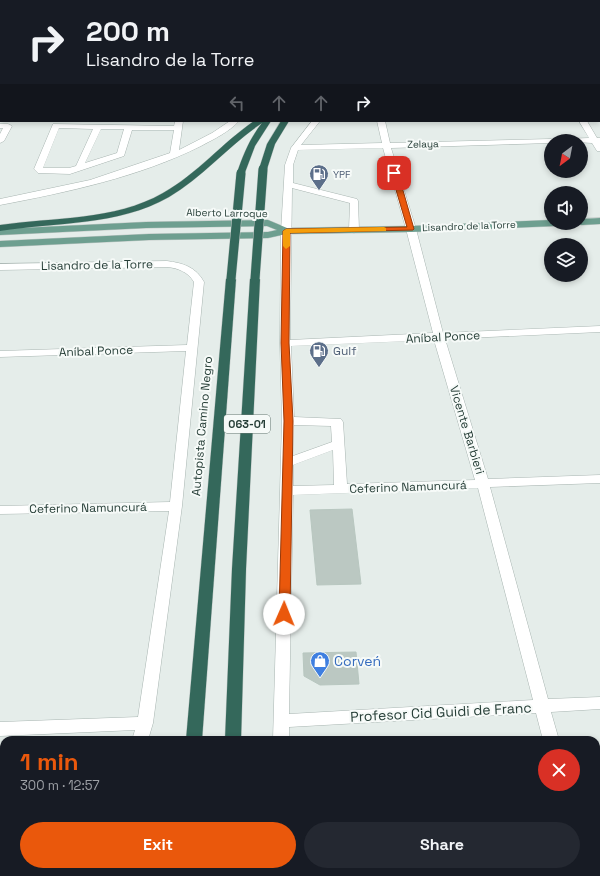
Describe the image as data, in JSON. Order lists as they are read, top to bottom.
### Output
{
  "streets": {
    "highway": ["063-01", "Autopista Camino Negro"],
    "main road": ["Alberto Larroque", "Lisandro de la Torre"],
    "street": [
      "Zelaya",
      "Aníbal Ponce",
      "Vicente Barbieri",
      "Ceferino Namuncurá",
      "Profesor Cid Guidi de Franc"
    ]
  },
  "crossings": [
    ["Zelaya", "Vicente Barbieri"],
    ["Alberto Larroque", "Lisandro de la Torre"],
    ["Lisandro de la Torre", "Aníbal Ponce"],
    ["Lisandro de la Torre", "Vicente Barbieri"],
    ["Aníbal Ponce", "Vicente Barbieri"],
    ["Vicente Barbieri", "Ceferino Namuncurá"],
    ["Vicente Barbieri", "Profesor Cid Guidi de Franc"]
  ],
  "places": {
    "fuel station": ["YPF", "Gulf"],
    "shop": ["Corveń"]
  },
  "north": "bottom left",
  "page": {
    "turn": ["200 m", "Lisandro de la Torre"],
    "heading": ["1 min", "300 m · 12:57"],
    "buttons": ["Exit", "Share"]
  }
}
